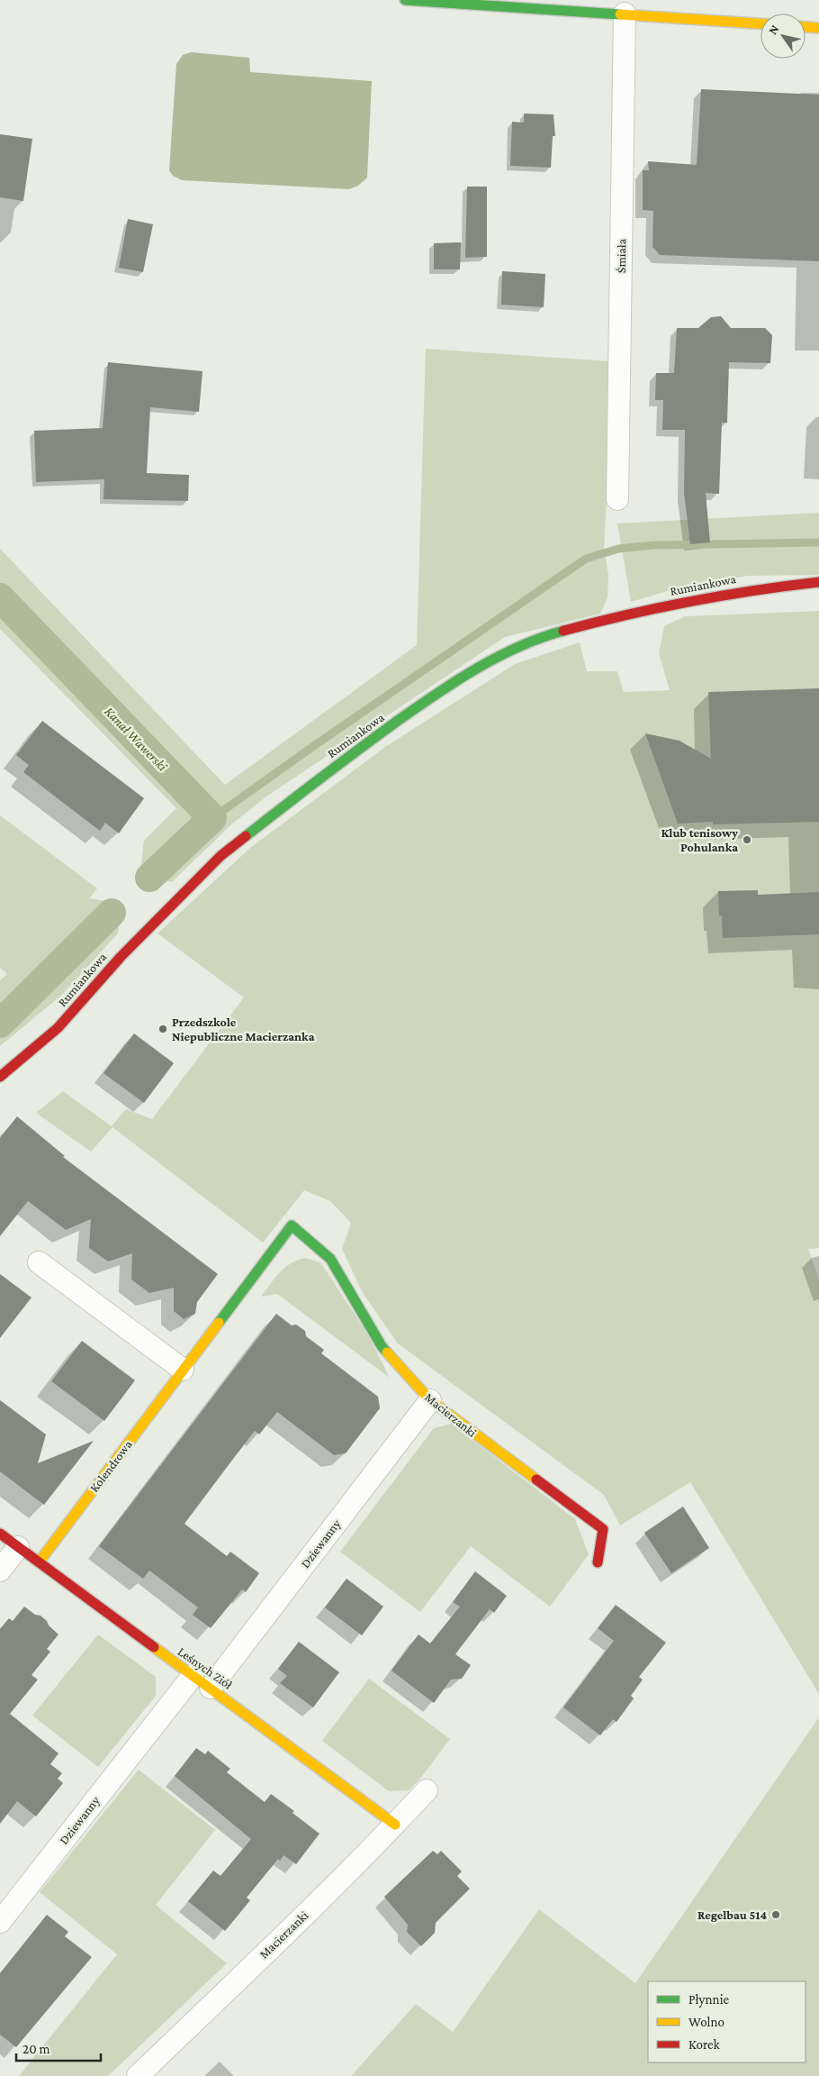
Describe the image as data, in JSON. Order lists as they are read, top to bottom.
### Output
{
  "streets": {
    "street": [
      "Śmiała",
      "Rumiankowa",
      "Macierzanki",
      "Kolendrowa",
      "Dziewanny",
      "Leśnych Ziół"
    ]
  },
  "crossings": [
    ["Macierzanki", "Kolendrowa"],
    ["Macierzanki", "Dziewanny"],
    ["Macierzanki", "Leśnych Ziół"],
    ["Kolendrowa", "Leśnych Ziół"],
    ["Dziewanny", "Leśnych Ziół"]
  ],
  "water": ["Kanał Wawerski"],
  "places": ["Klub tenisowy Pohulanka", "Przedszkole Niepubliczne Macierzanka", "Regelbau 514"],
  "legend": ["Płynnie", "Wolno", "Korek"],
  "scale_bar": "20 m",
  "north": "top left"
}
